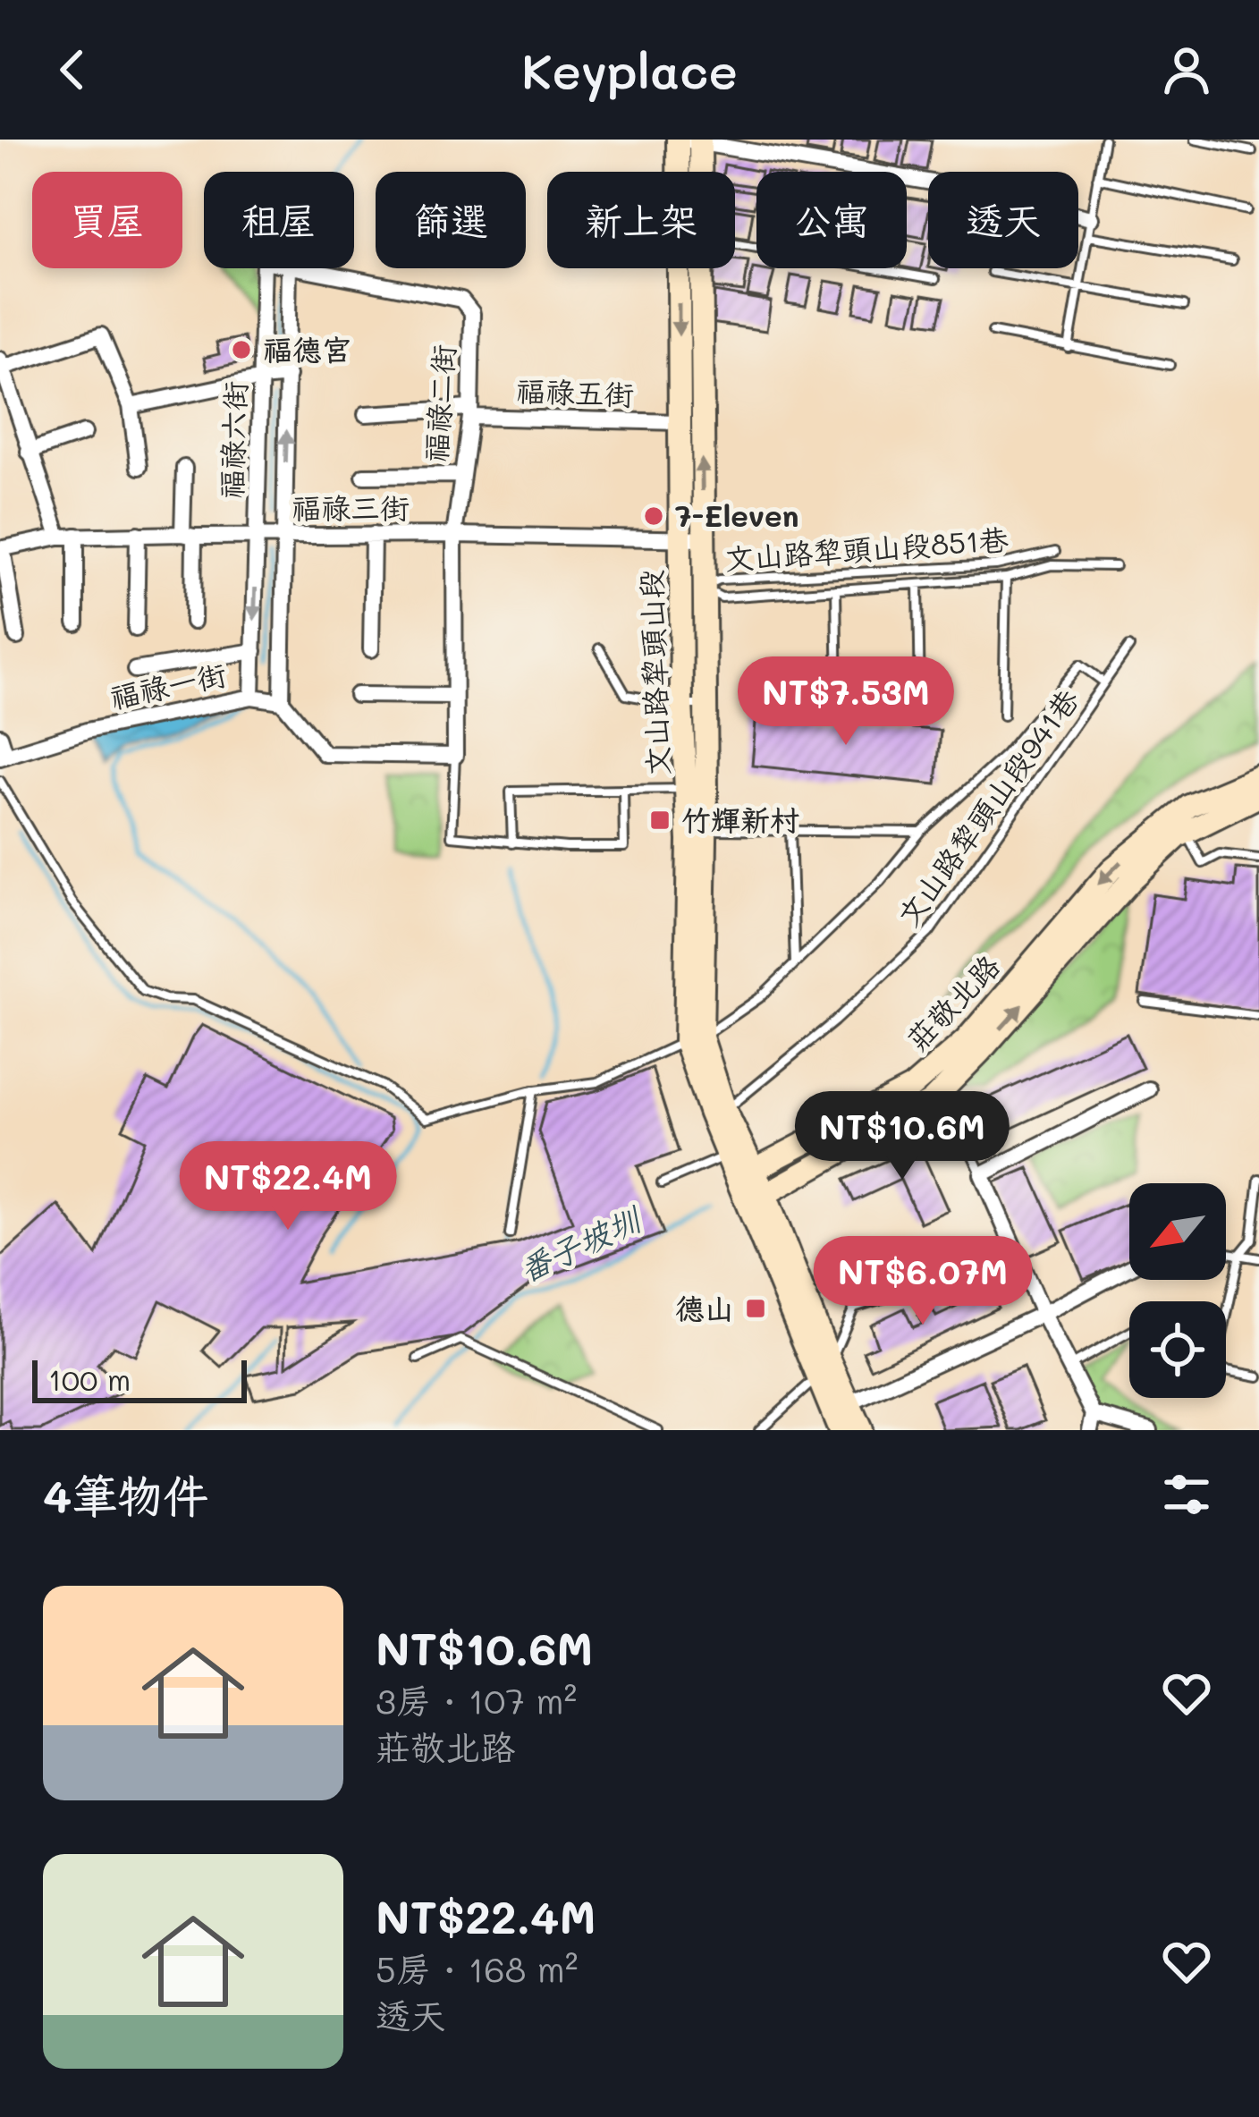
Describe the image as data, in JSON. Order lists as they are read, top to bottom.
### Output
{
  "streets": {
    "main road": ["文山路犂頭山段", "莊敬北路"],
    "street": [
      "福祿五街",
      "福祿二街",
      "福祿六街",
      "福祿三街",
      "福祿一街"
    ],
    "lane": ["文山路犂頭山段851巷", "文山路犂頭山段941巷"]
  },
  "crossings": [
    ["福祿五街", "福祿二街"],
    ["福祿五街", "文山路犂頭山段"],
    ["福祿二街", "福祿三街"],
    ["福祿六街", "福祿三街"],
    ["福祿六街", "福祿一街"],
    ["福祿三街", "文山路犂頭山段"],
    ["文山路犂頭山段851巷", "文山路犂頭山段"],
    ["文山路犂頭山段", "文山路犂頭山段941巷"],
    ["文山路犂頭山段", "莊敬北路"]
  ],
  "water": ["番子坡圳"],
  "places": {
    "other": ["福德宮", "7-Eleven"],
    "transit": ["竹輝新村", "德山"]
  },
  "scale_bar": "100 m",
  "north": "bottom left",
  "page": {
    "header": "Keyplace",
    "chip": [
      "買屋",
      "租屋",
      "篩選",
      "新上架",
      "公寓",
      "透天"
    ],
    "price": [
      "NT$7.53M",
      "NT$10.6M",
      "NT$22.4M",
      "NT$6.07M"
    ],
    "scale": "100 m",
    "heading": "4筆物件",
    "list": [
      {
        "name": "NT$10.6M",
        "note": "3房 · 107 m² · 莊敬北路"
      },
      {
        "name": "NT$22.4M",
        "note": "5房 · 168 m² · 透天"
      }
    ]
  }
}
